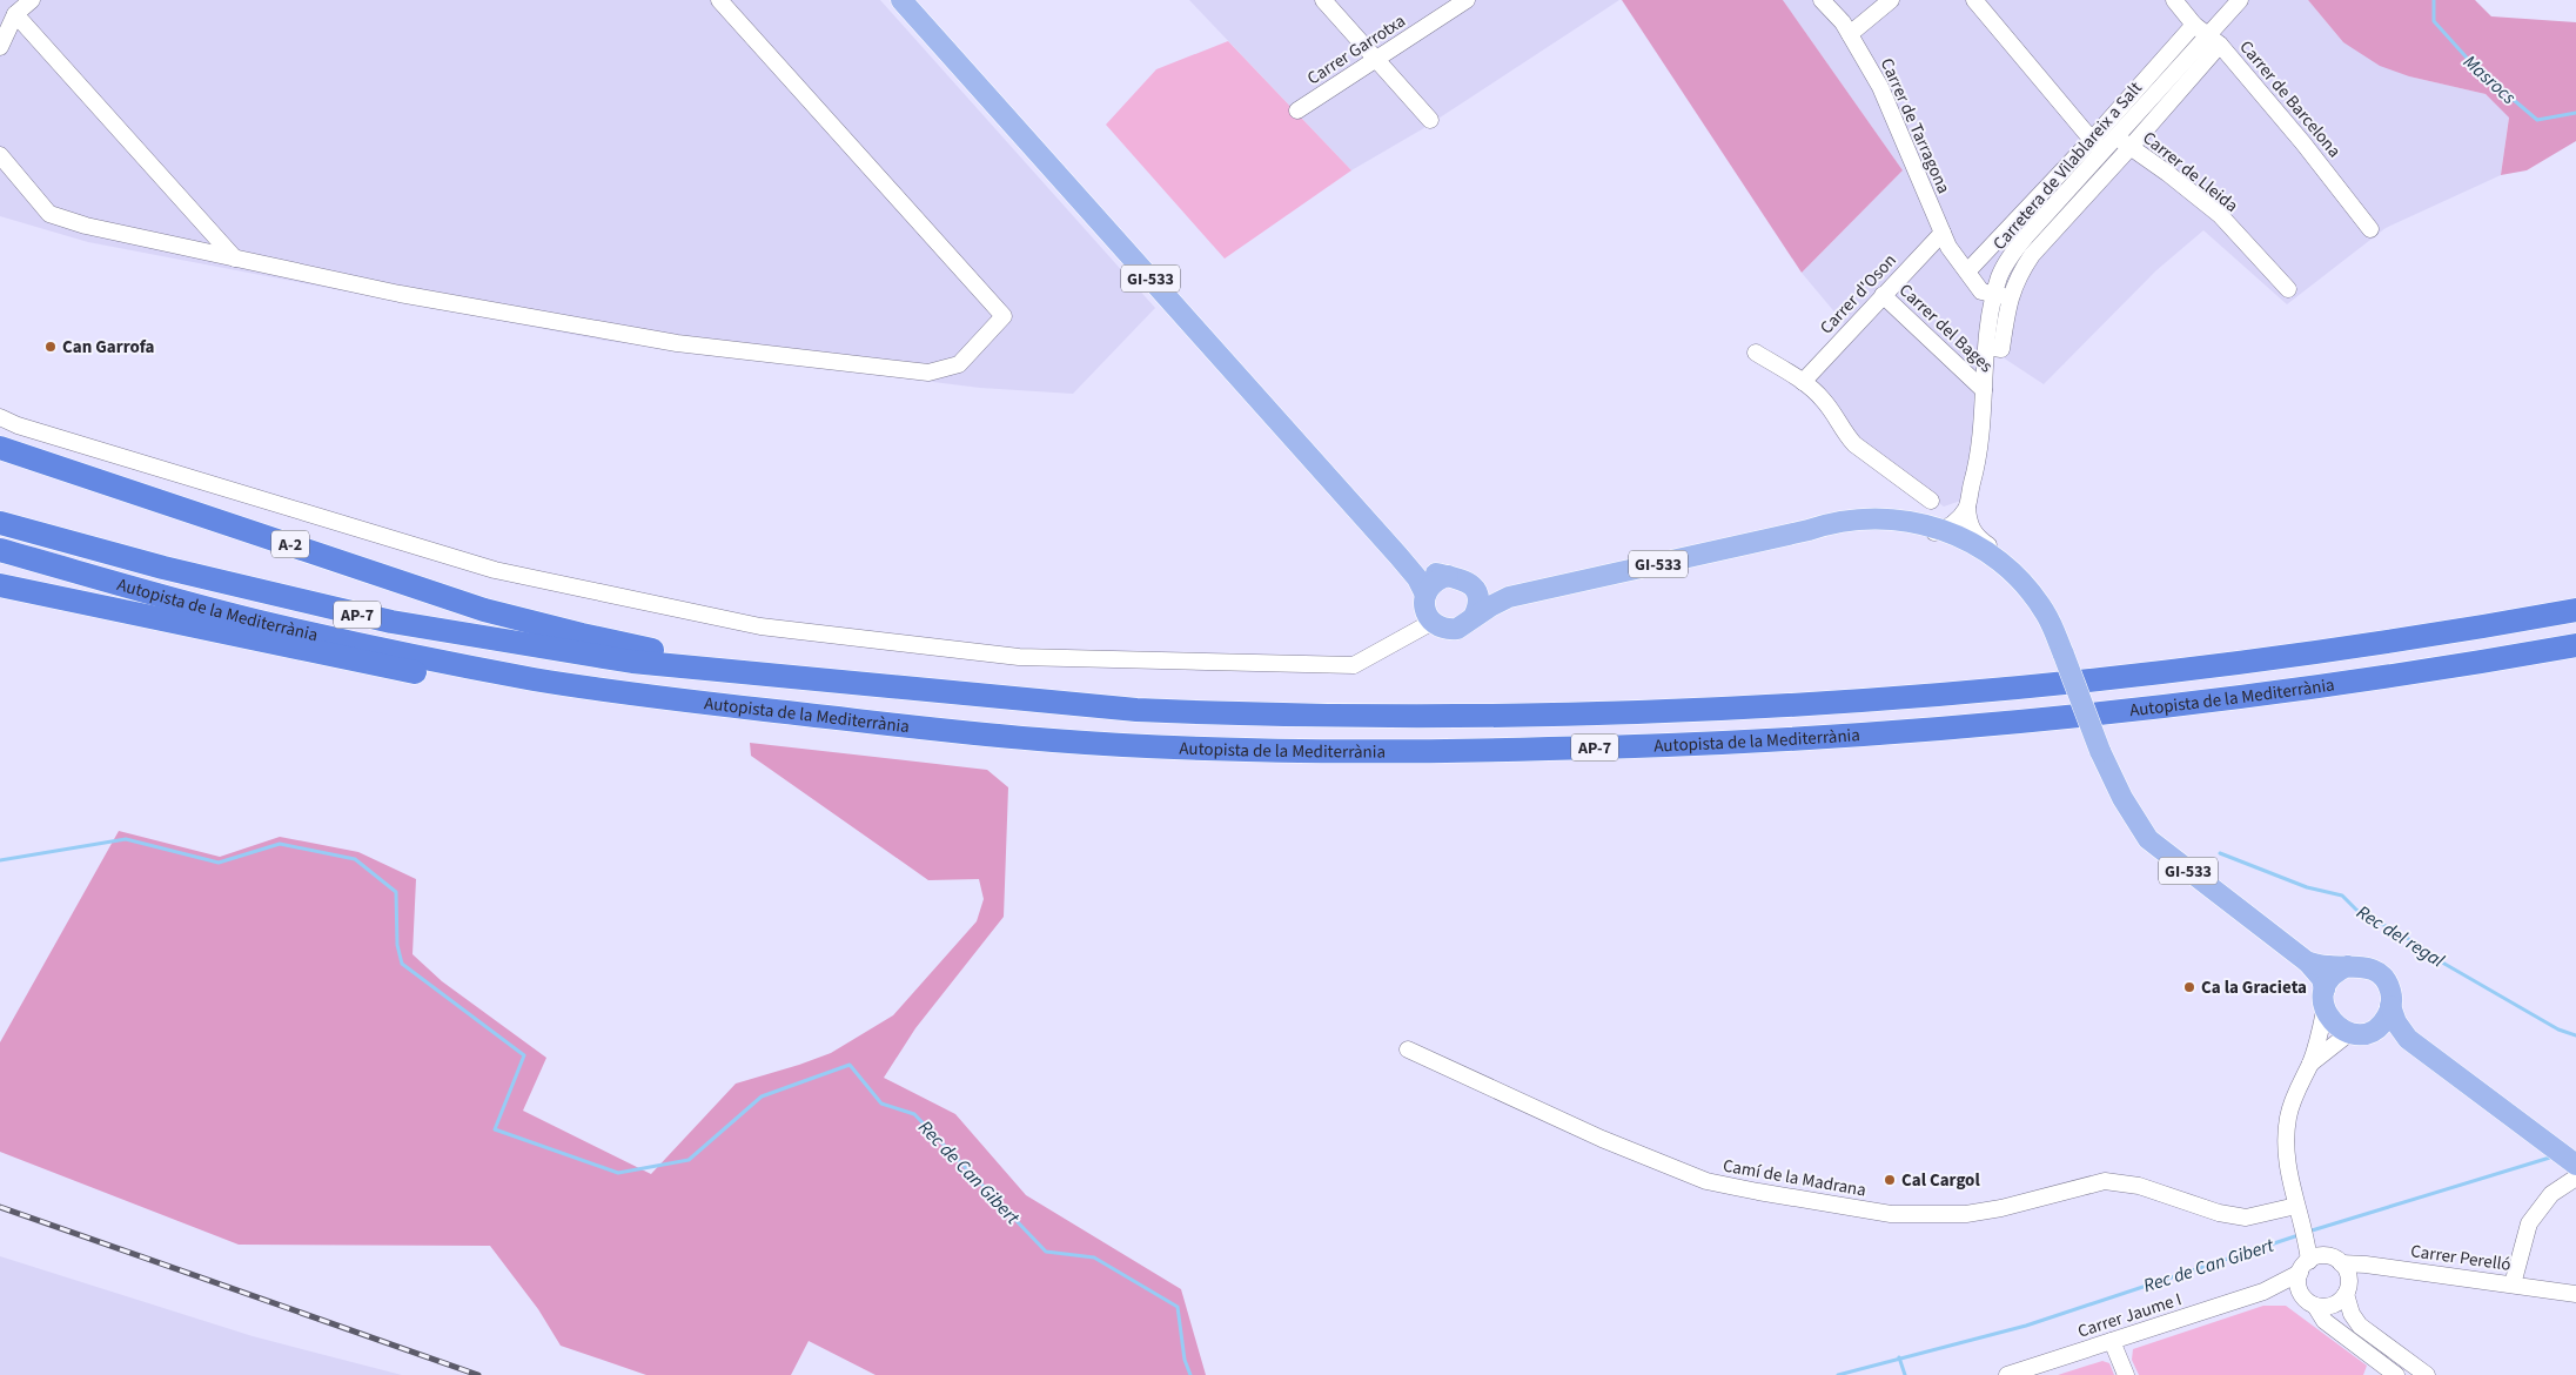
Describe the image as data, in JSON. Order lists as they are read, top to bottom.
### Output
{
  "streets": {
    "highway": ["A-2", "Autopista de la Mediterrània", "AP-7"],
    "main road": ["GI-533"],
    "street": [
      "Carrer Garrotxa",
      "Carrer de Barcelona",
      "Carrer de Tarragona",
      "Carretera de Vilablareix a Salt",
      "Carrer de Lleida",
      "Carrer d'Oson",
      "Carrer del Bages",
      "Camí de la Madrana",
      "Carrer Perelló",
      "Carrer Jaume I"
    ]
  },
  "crossings": [
    ["Carrer de Barcelona", "Carretera de Vilablareix a Salt"],
    ["Carrer de Tarragona", "Carretera de Vilablareix a Salt"],
    ["Carrer de Tarragona", "Carrer d'Oson"],
    ["Carretera de Vilablareix a Salt", "Carrer de Lleida"],
    ["Carretera de Vilablareix a Salt", "Carrer del Bages"],
    ["Carrer d'Oson", "Carrer del Bages"],
    ["A-2", "Autopista de la Mediterrània"],
    ["Carrer Perelló", "Carrer Jaume I"]
  ],
  "water": ["Masrocs", "Rec del regal", "Rec de Can Gibert"],
  "places": ["Can Garrofa", "Ca la Gracieta", "Cal Cargol"]
}
